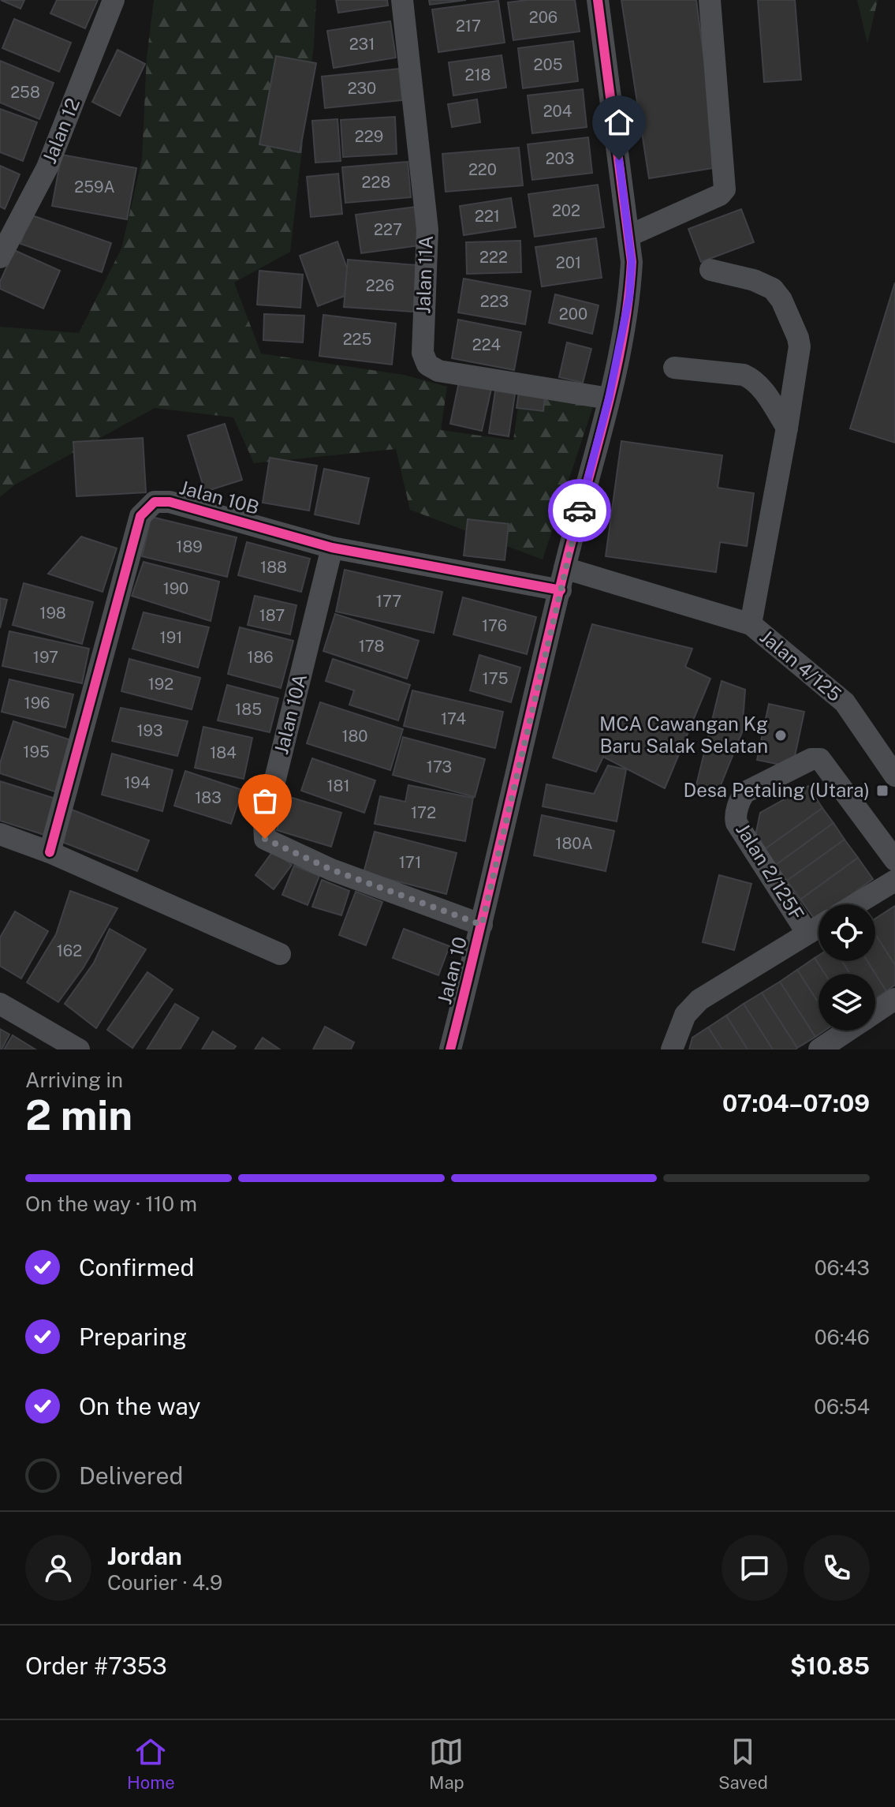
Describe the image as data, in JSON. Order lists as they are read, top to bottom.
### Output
{
  "streets": {
    "street": [
      "Jalan 12",
      "Jalan 11A",
      "Jalan 10B",
      "Jalan 4/125",
      "Jalan 10A",
      "Jalan 2/125F",
      "Jalan 10"
    ]
  },
  "crossings": [
    ["Jalan 11A", "Jalan 10"],
    ["Jalan 10B", "Jalan 10A"],
    ["Jalan 10B", "Jalan 10"],
    ["Jalan 4/125", "Jalan 10"],
    ["Jalan 10A", "Jalan 10"]
  ],
  "places": {
    "other": ["MCA Cawangan Kg Baru Salak Selatan"],
    "transit": ["Desa Petaling (Utara)"]
  },
  "house_numbers": [
    "206",
    "217",
    "231",
    "205",
    "218",
    "230",
    "258",
    "204",
    "229",
    "203",
    "220",
    "228",
    "259A",
    "202",
    "221",
    "227",
    "222",
    "201",
    "226",
    "223",
    "200",
    "225",
    "224",
    "189",
    "188",
    "190",
    "177",
    "198",
    "187",
    "176",
    "191",
    "178",
    "197",
    "186",
    "175",
    "192",
    "196",
    "185",
    "174",
    "193",
    "180",
    "195",
    "184",
    "173",
    "194",
    "181",
    "183",
    "172",
    "180A",
    "171",
    "162"
  ],
  "page": {
    "heading": ["2 min", "Arriving in", "07:04–07:09"],
    "panel": [
      "Jordan",
      "Courier · 4.9",
      "Order #7353",
      "$10.85"
    ],
    "bar": "On the way · 110 m",
    "list": [
      ["Confirmed", "06:43"],
      ["Preparing", "06:46"],
      ["On the way", "06:54"],
      "Delivered"
    ],
    "tabs": ["Home", "Map", "Saved"]
  }
}
